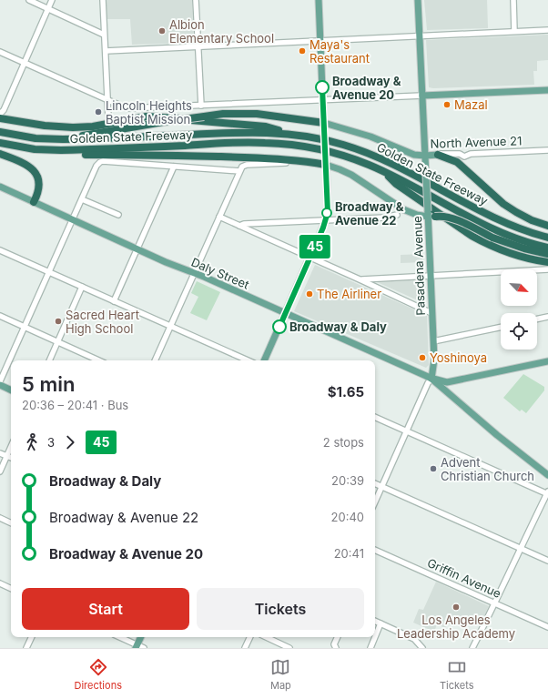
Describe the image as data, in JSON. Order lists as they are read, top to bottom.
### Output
{
  "streets": {
    "highway": ["Golden State Freeway"],
    "main road": ["North Avenue 21", "Pasadena Avenue", "Daly Street"],
    "street": ["Griffin Avenue"]
  },
  "crossings": [
    ["North Avenue 21", "Pasadena Avenue"],
    ["Pasadena Avenue", "Daly Street"]
  ],
  "places": [
    "Albion Elementary School",
    "Maya's Restaurant",
    "Broadway & Avenue 20",
    "Mazal",
    "Lincoln Heights Baptist Mission",
    "Broadway & Avenue 22",
    "The Airliner",
    "Sacred Heart High School",
    "Broadway & Daly",
    "Yoshinoya",
    "Advent Christian Church",
    "Los Angeles Leadership Academy"
  ],
  "lines": ["bus line 45"],
  "north": "bottom right",
  "page": {
    "on_map": "45",
    "heading": ["5 min", "20:36 – 20:41 · Bus", "$1.65"],
    "legs": ["3", "45", "2 stops"],
    "list": [
      {
        "name": "Broadway & Daly",
        "value": "20:39"
      },
      {
        "name": "Broadway & Avenue 22",
        "value": "20:40"
      },
      {
        "name": "Broadway & Avenue 20",
        "value": "20:41"
      }
    ],
    "buttons": ["Start", "Tickets"],
    "tabs": ["Directions", "Map", "Tickets"]
  }
}
